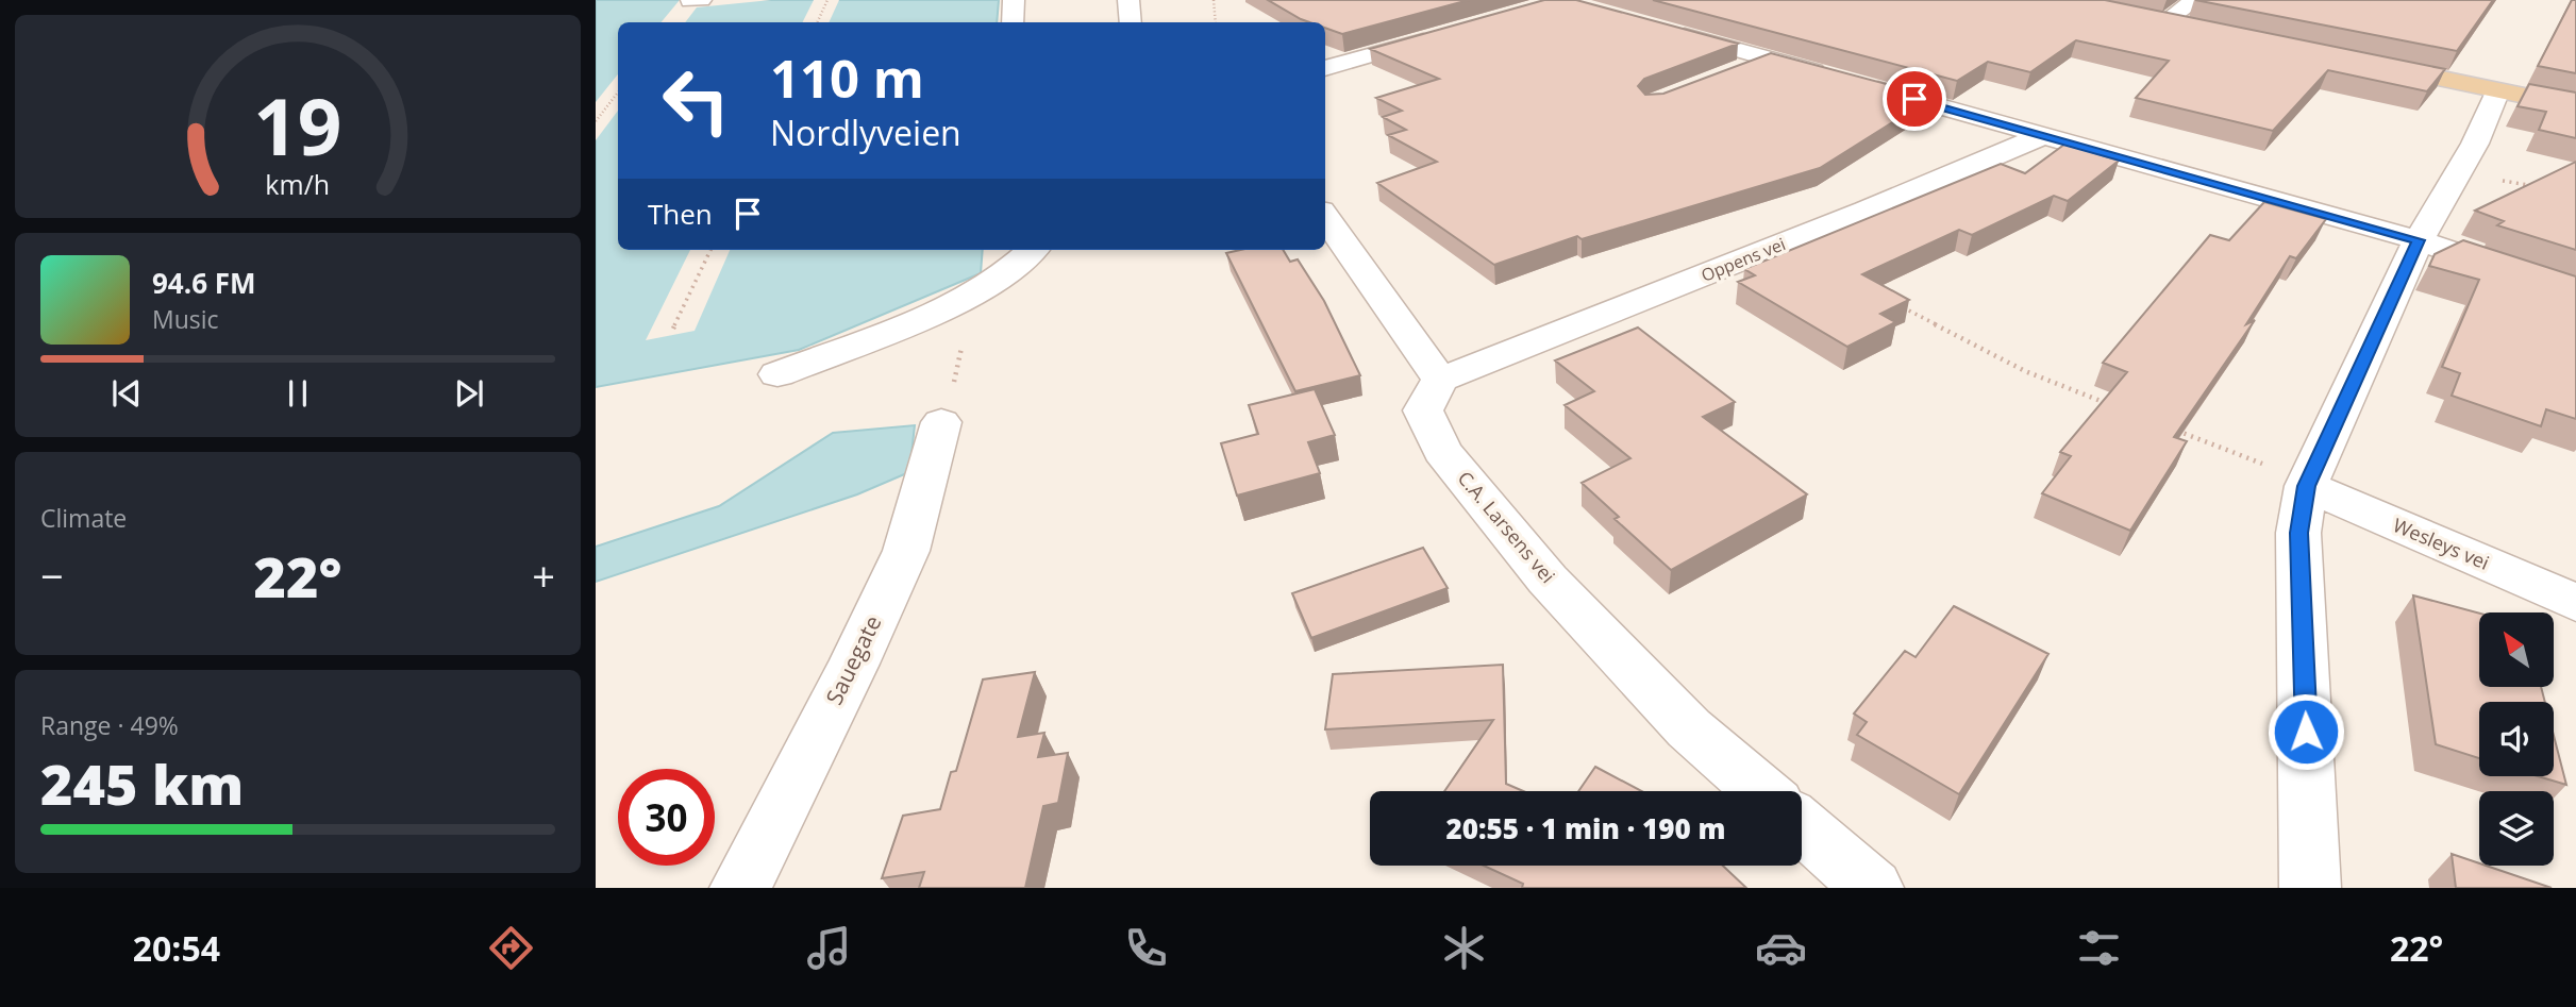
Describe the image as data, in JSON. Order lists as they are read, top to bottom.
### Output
{
  "streets": {
    "street": [
      "Oppens vei",
      "C.A. Larsens vei",
      "Wesleys vei",
      "Sauegate"
    ]
  },
  "crossings": [
    ["Oppens vei", "C.A. Larsens vei"]
  ],
  "north": "top left",
  "page": {
    "turn": ["110 m", "Nordlyveien"],
    "then": "Then",
    "song": ["94.6 FM", "Music"],
    "tile": [
      "Climate",
      ["Range · 49%", "245 km"]
    ],
    "heat": ["−", "22°", "+"],
    "limit": "30",
    "trip": "20:55 · 1 min · 190 m",
    "tabs": ["20:54", "22°"],
    "gauge": ["19", "km/h"]
  }
}
